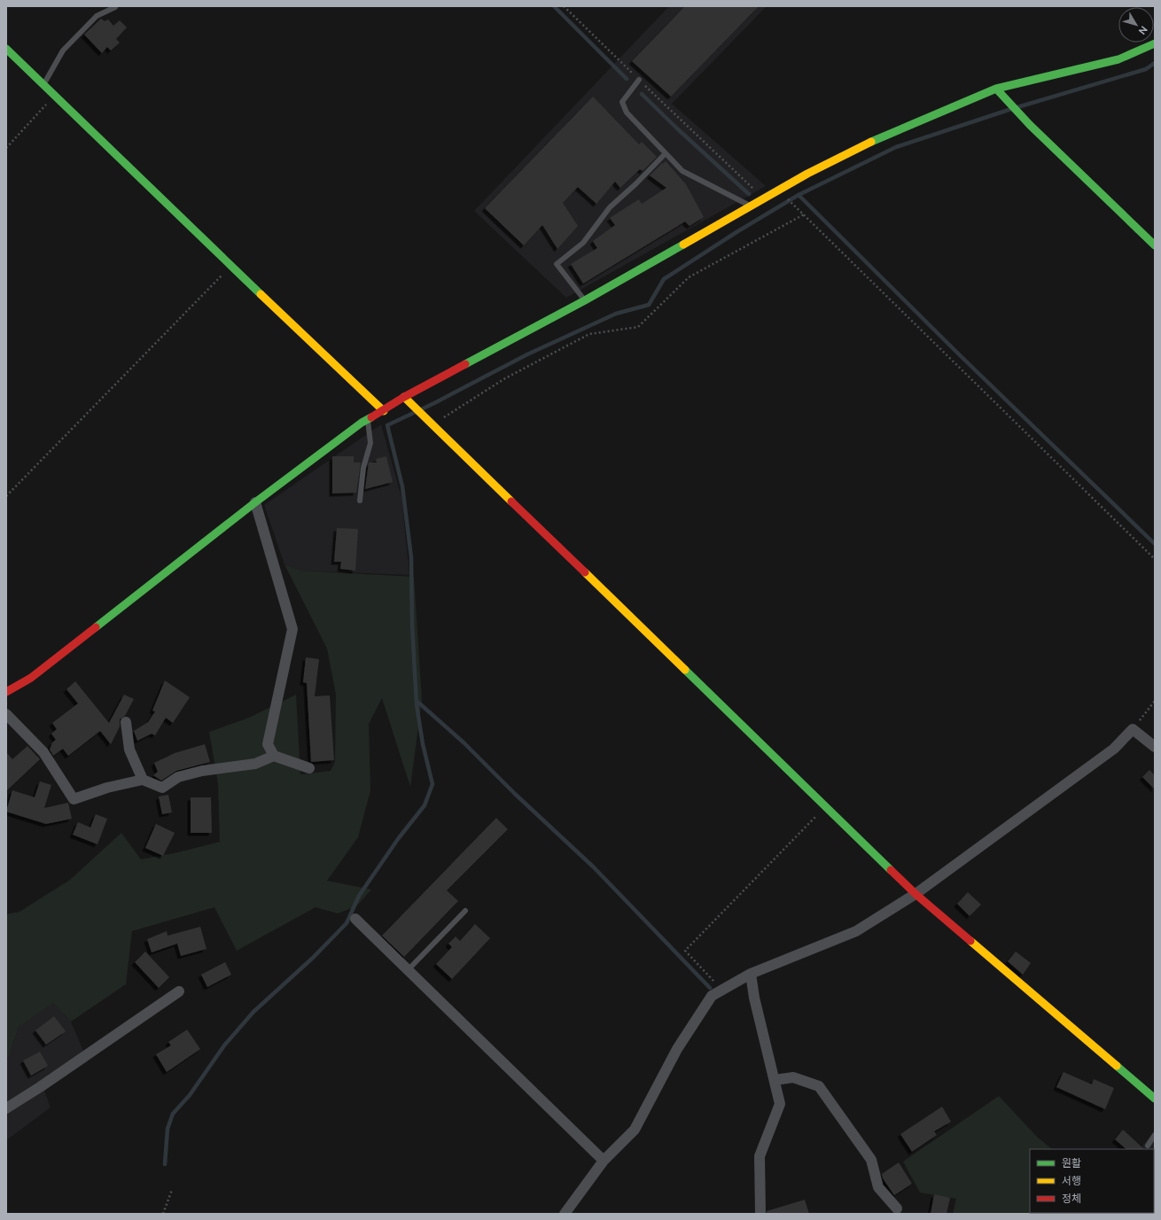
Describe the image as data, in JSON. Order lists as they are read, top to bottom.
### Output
{
  "legend": ["원활", "서행", "정체"],
  "north": "bottom right"
}
